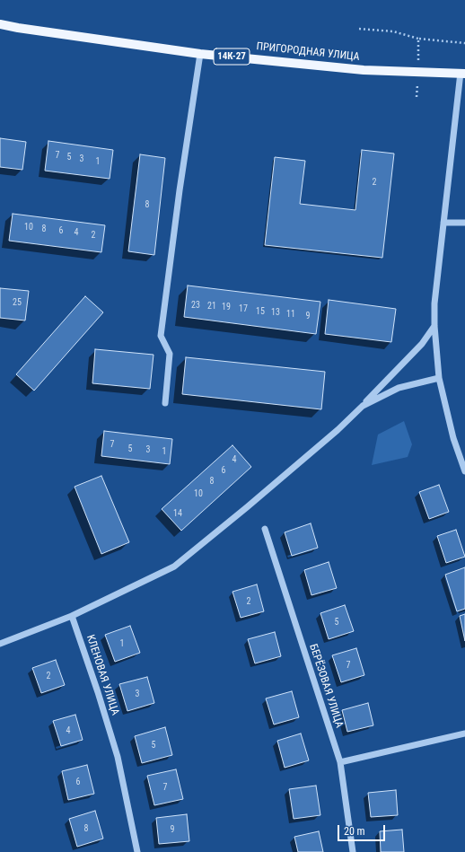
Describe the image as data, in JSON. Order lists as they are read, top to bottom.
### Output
{
  "streets": {
    "main road": ["ПРИГОРОДНАЯ УЛИЦА", "14К-27"],
    "street": ["КЛЕНОВАЯ УЛИЦА", "БЕРЁЗОВАЯ УЛИЦА"]
  },
  "house_numbers": [
    "7",
    "5",
    "3",
    "1",
    "2",
    "8",
    "10",
    "8",
    "6",
    "4",
    "2",
    "25",
    "23",
    "21",
    "19",
    "17",
    "15",
    "13",
    "11",
    "9",
    "7",
    "5",
    "3",
    "1",
    "4",
    "6",
    "8",
    "10",
    "14",
    "2",
    "5",
    "1",
    "7",
    "2",
    "3",
    "4",
    "5",
    "6",
    "7",
    "8",
    "9"
  ],
  "scale_bar": "20 m"
}
